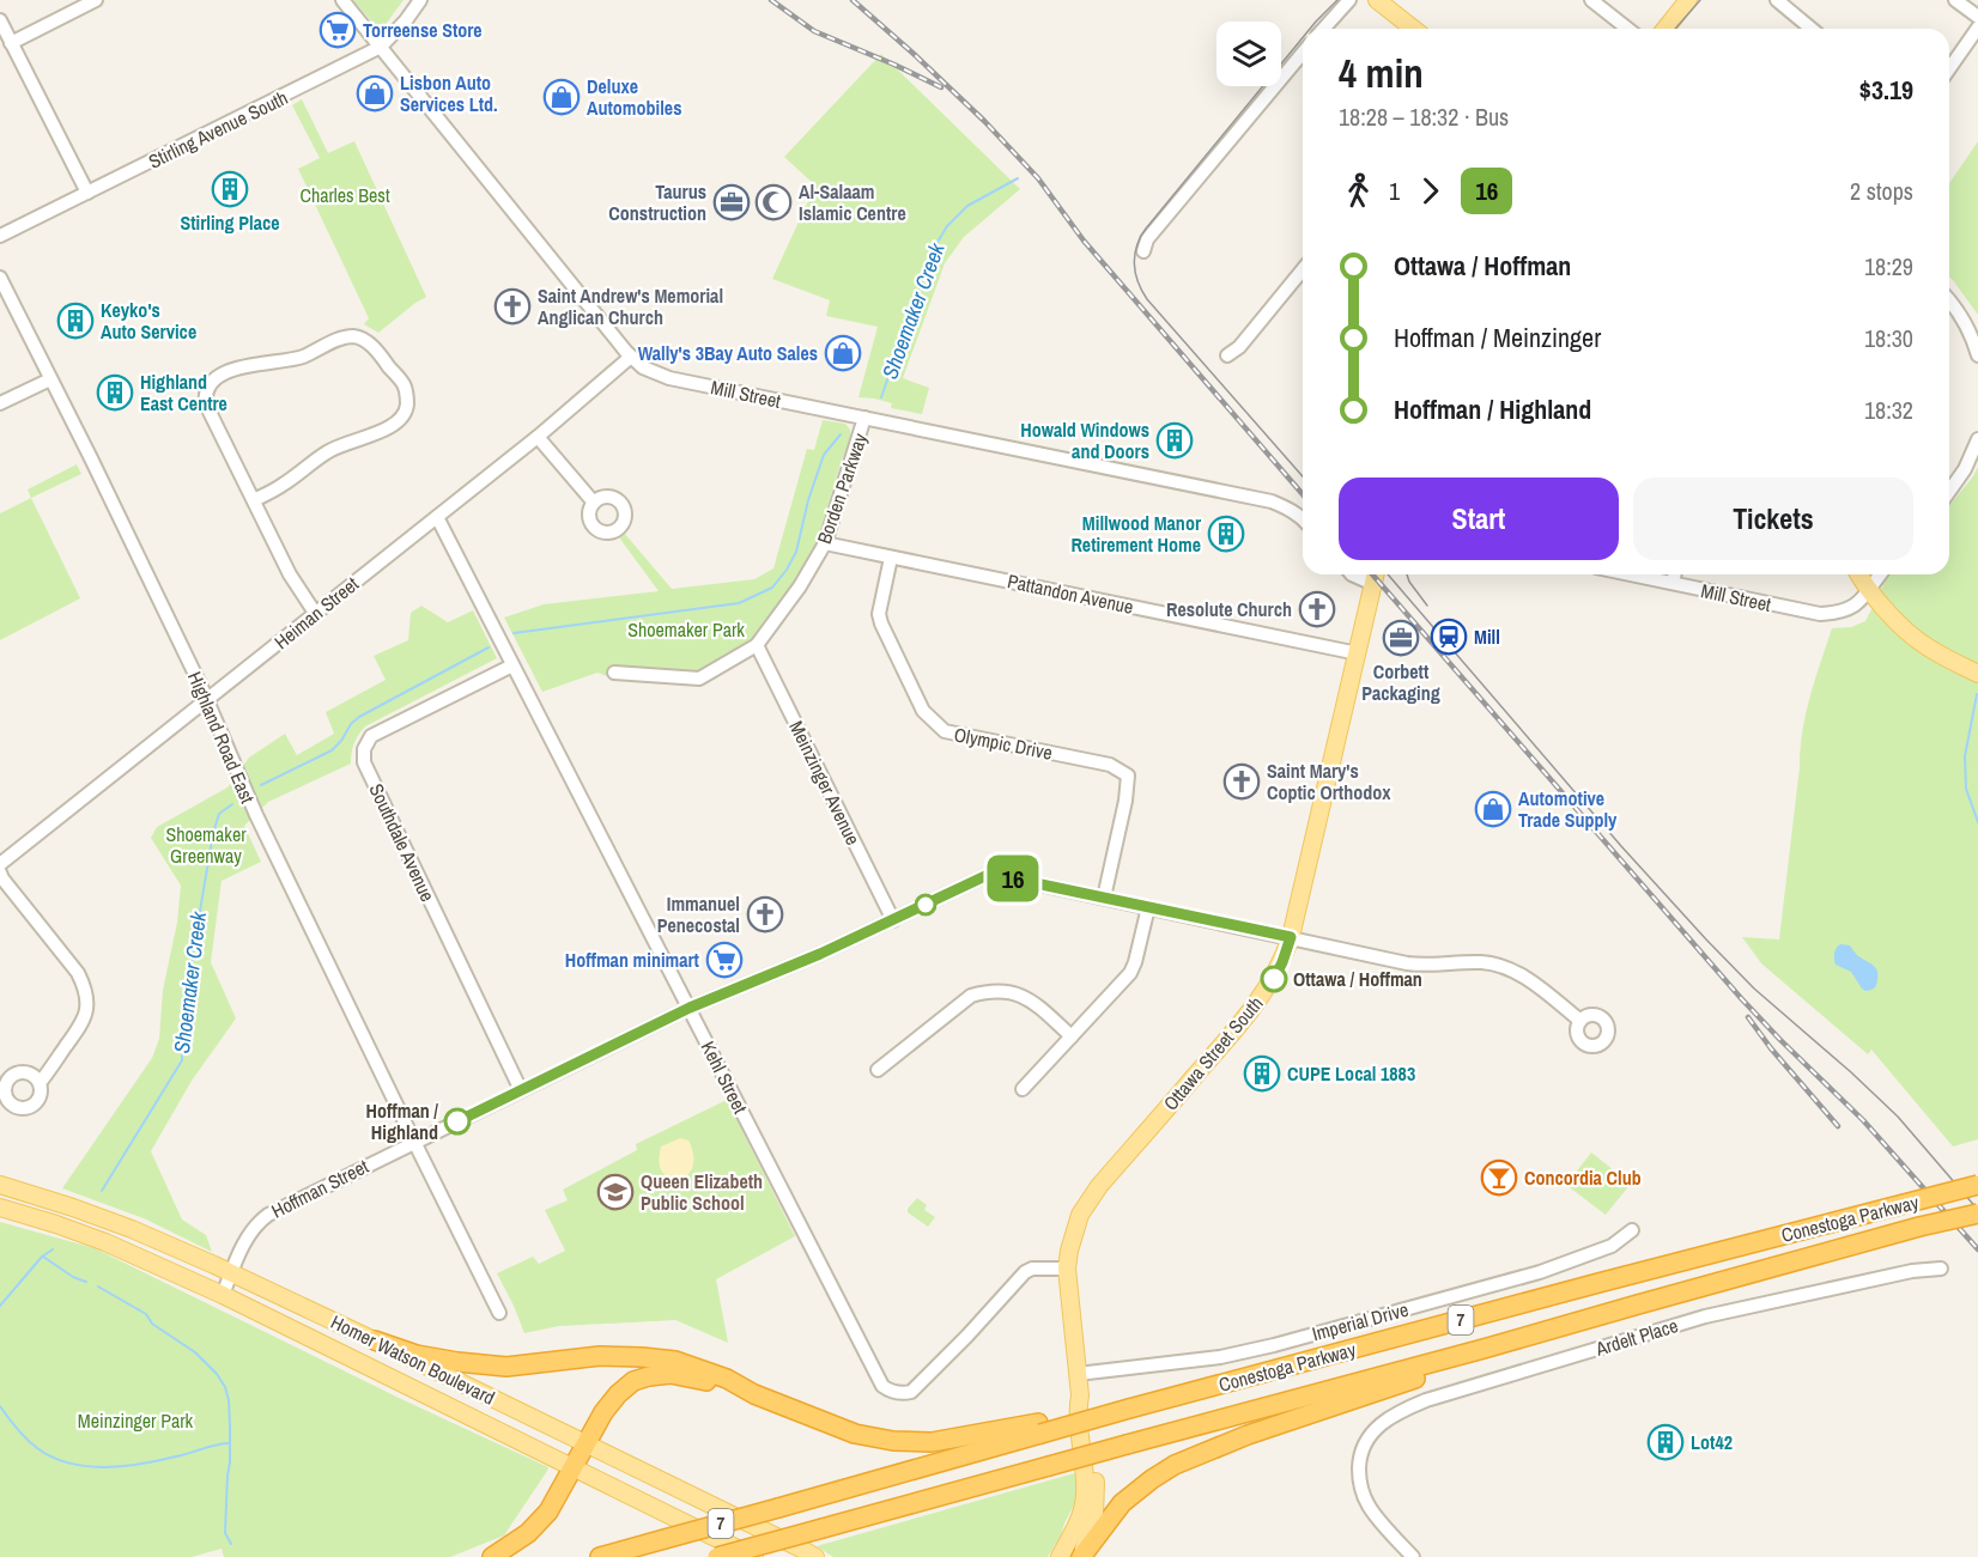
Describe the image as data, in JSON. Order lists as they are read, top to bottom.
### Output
{
  "streets": {
    "highway": ["Conestoga Parkway", "7"],
    "main road": ["Ottawa Street South", "Homer Watson Boulevard"],
    "street": [
      "Stirling Avenue South",
      "Mill Street",
      "Borden Parkway",
      "Pattandon Avenue",
      "Heiman Street",
      "Highland Road East",
      "Olympic Drive",
      "Meinzinger Avenue",
      "Southdale Avenue",
      "Kehl Street",
      "Hoffman Street",
      "Imperial Drive",
      "Ardelt Place"
    ]
  },
  "crossings": [
    ["Stirling Avenue South", "Mill Street"],
    ["Mill Street", "Borden Parkway"],
    ["Mill Street", "Heiman Street"],
    ["Borden Parkway", "Pattandon Avenue"],
    ["Borden Parkway", "Meinzinger Avenue"],
    ["Pattandon Avenue", "Olympic Drive"],
    ["Pattandon Avenue", "Ottawa Street South"],
    ["Heiman Street", "Highland Road East"],
    ["Heiman Street", "Kehl Street"],
    ["Highland Road East", "Hoffman Street"],
    ["Olympic Drive", "Hoffman Street"],
    ["Meinzinger Avenue", "Hoffman Street"],
    ["Southdale Avenue", "Kehl Street"],
    ["Southdale Avenue", "Hoffman Street"],
    ["Ottawa Street South", "Kehl Street"],
    ["Ottawa Street South", "Hoffman Street"],
    ["Ottawa Street South", "Imperial Drive"],
    ["Kehl Street", "Hoffman Street"],
    ["Hoffman Street", "Homer Watson Boulevard"]
  ],
  "water": ["Shoemaker Creek"],
  "parks": [
    "Charles Best",
    "Shoemaker Park",
    "Shoemaker Greenway",
    "Meinzinger Park"
  ],
  "places": {
    "supermarket": ["Torreense Store", "Hoffman minimart"],
    "shop": [
      "Lisbon Auto Services Ltd.",
      "Deluxe Automobiles",
      "Wally's 3Bay Auto Sales",
      "Automotive Trade Supply"
    ],
    "building": [
      "Stirling Place",
      "Keyko's Auto Service",
      "Highland East Centre",
      "Howald Windows and Doors",
      "Millwood Manor Retirement Home",
      "CUPE Local 1883",
      "Lot42"
    ],
    "office": ["Taurus Construction", "Corbett Packaging"],
    "mosque": ["Al-Salaam Islamic Centre"],
    "church": [
      "Saint Andrew's Memorial Anglican Church",
      "Resolute Church",
      "Saint Mary's Coptic Orthodox",
      "Immanuel Penecostal"
    ],
    "station": ["Mill"],
    "other": ["Ottawa / Hoffman", "Hoffman / Highland"],
    "bar": ["Concordia Club"],
    "school or university": ["Queen Elizabeth Public School"]
  },
  "lines": ["bus line 16"],
  "page": {
    "on_map": "16",
    "heading": ["4 min", "18:28 – 18:32 · Bus", "$3.19"],
    "legs": ["1", "16", "2 stops"],
    "list": [
      {
        "name": "Ottawa / Hoffman",
        "value": "18:29"
      },
      {
        "name": "Hoffman / Meinzinger",
        "value": "18:30"
      },
      {
        "name": "Hoffman / Highland",
        "value": "18:32"
      }
    ],
    "buttons": ["Start", "Tickets"]
  }
}
